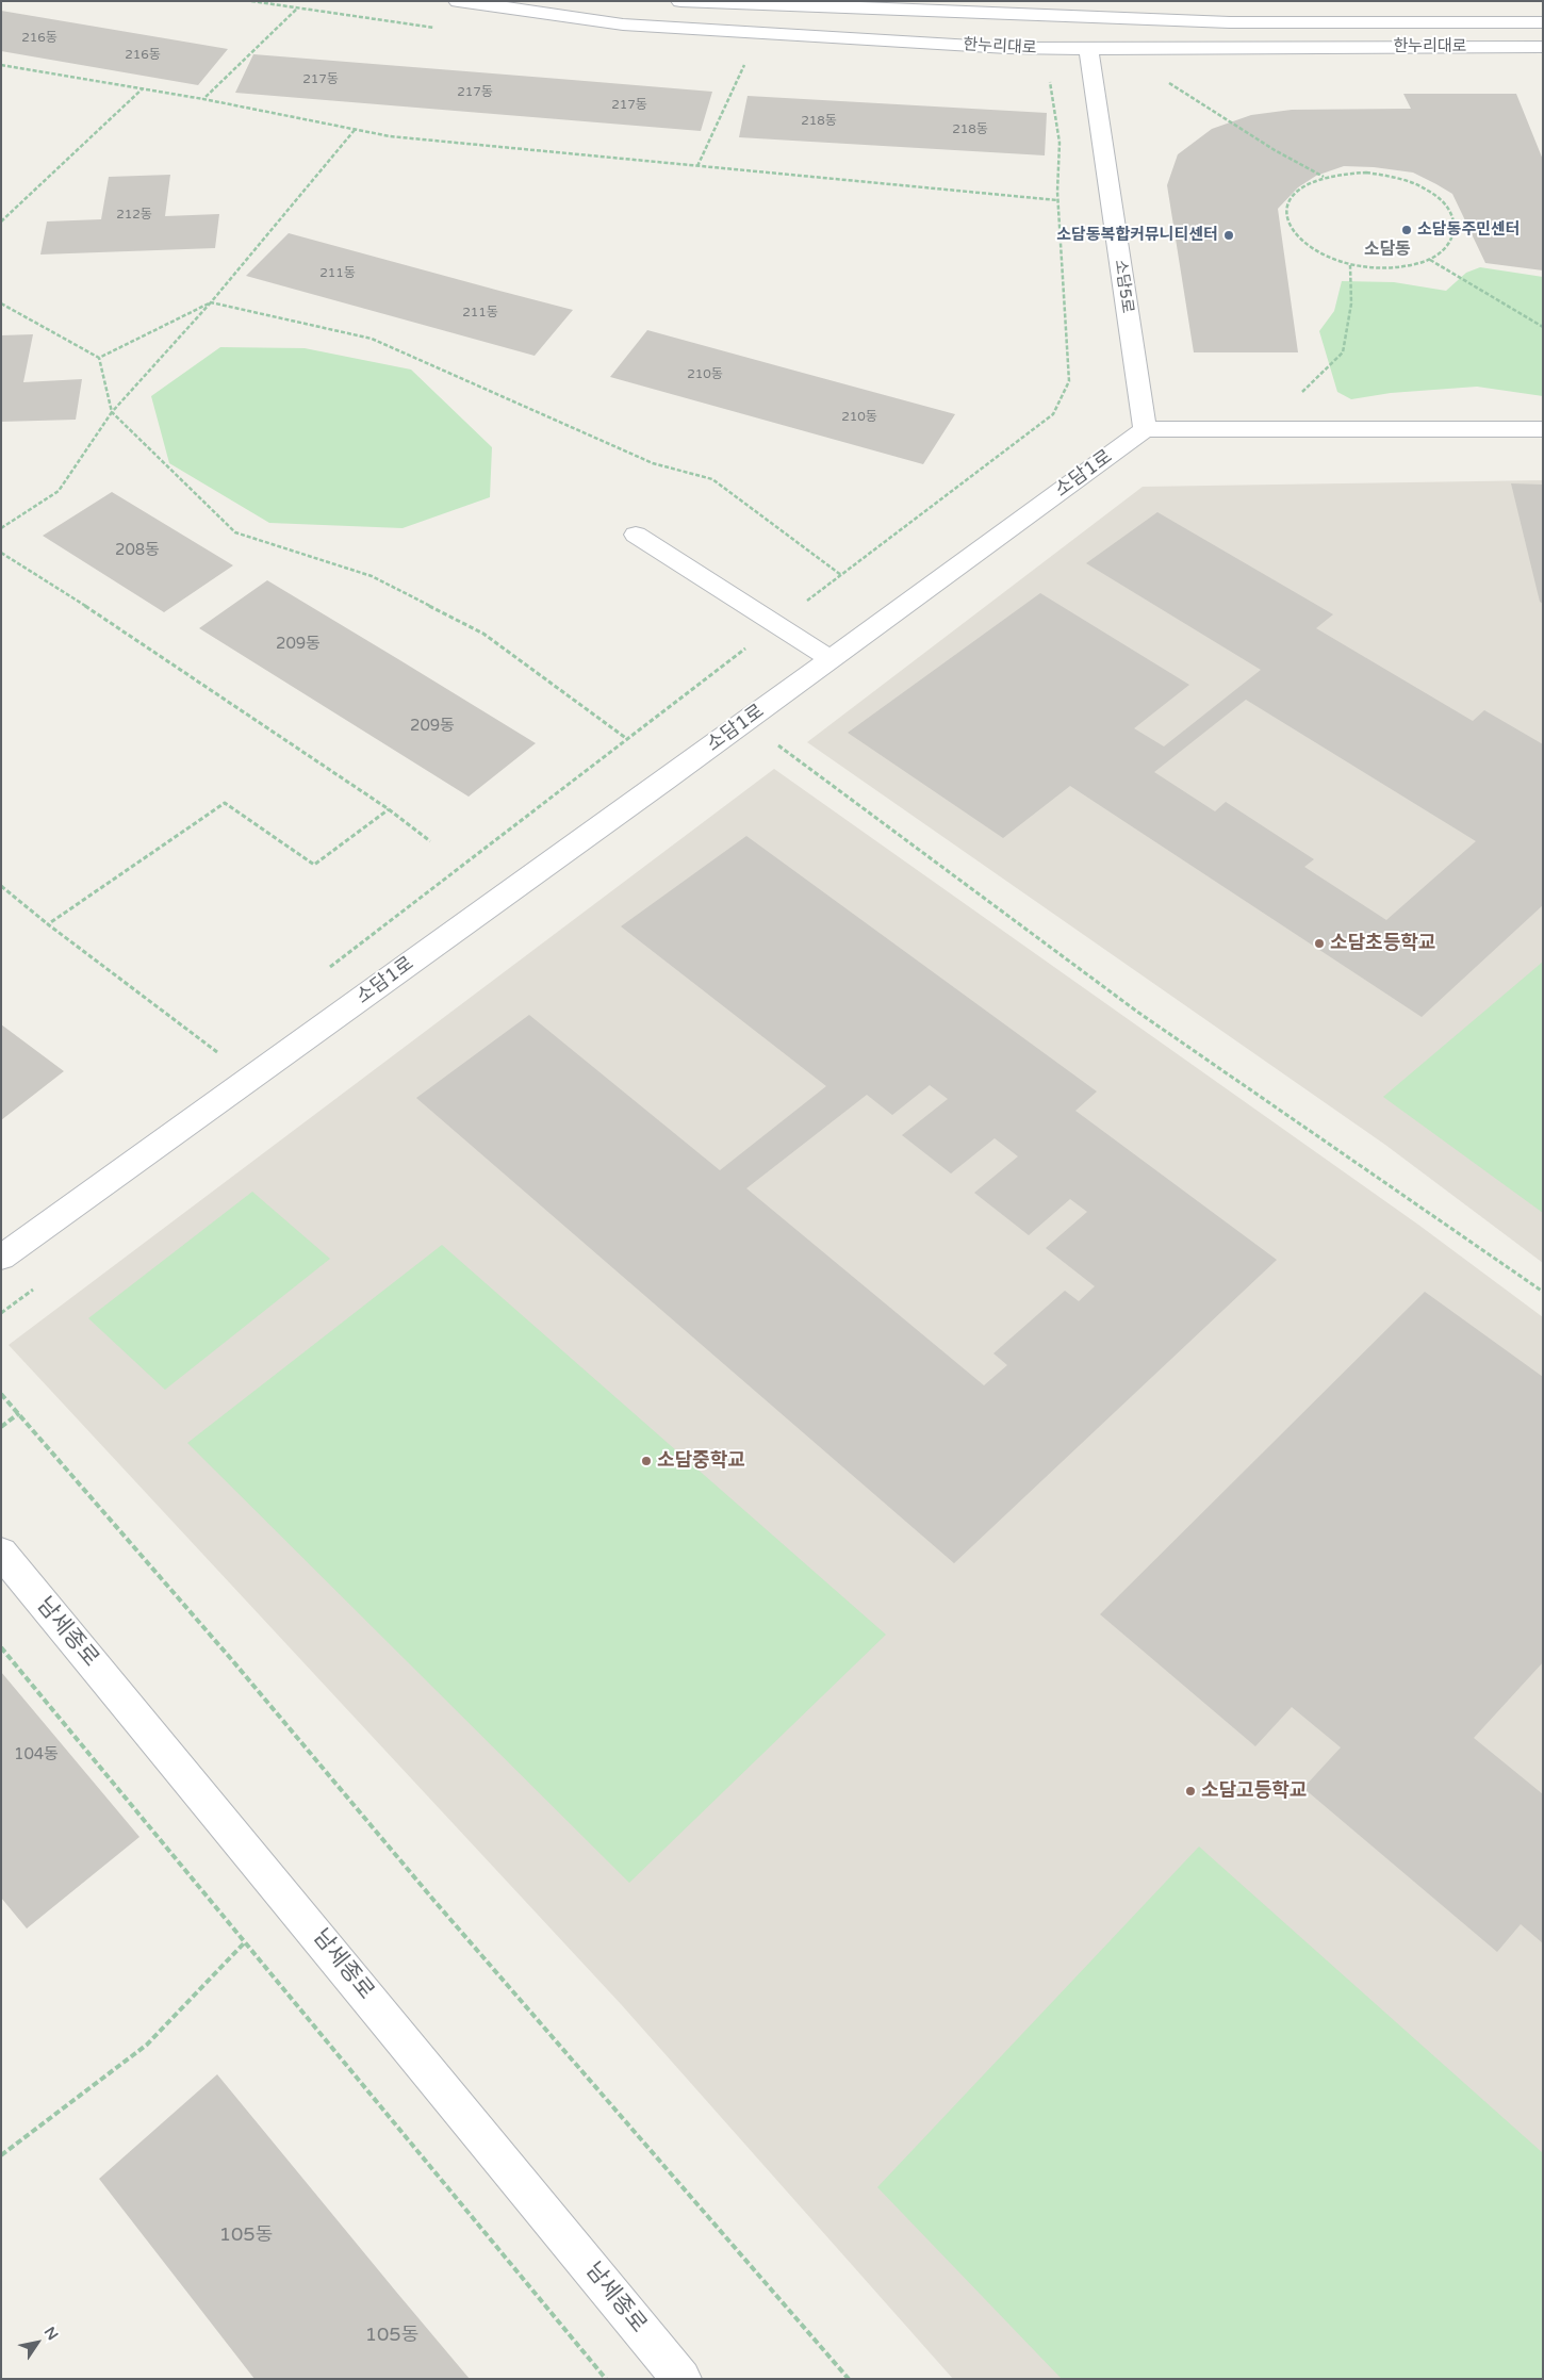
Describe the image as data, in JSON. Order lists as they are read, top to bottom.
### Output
{
  "streets": {
    "street": [
      "한누리대로",
      "소담5로",
      "소담1로",
      "남세종로"
    ]
  },
  "crossings": [
    ["한누리대로", "소담5로"],
    ["소담5로", "소담1로"]
  ],
  "districts": ["소담동"],
  "places": [
    "소담동주민센터",
    "소담동복합커뮤니티센터",
    "소담초등학교",
    "소담중학교",
    "소담고등학교"
  ],
  "house_numbers": [
    "216동",
    "216동",
    "217동",
    "217동",
    "217동",
    "218동",
    "218동",
    "212동",
    "211동",
    "211동",
    "210동",
    "210동",
    "208동",
    "209동",
    "209동",
    "104동",
    "105동",
    "105동"
  ],
  "north": "top right"
}
